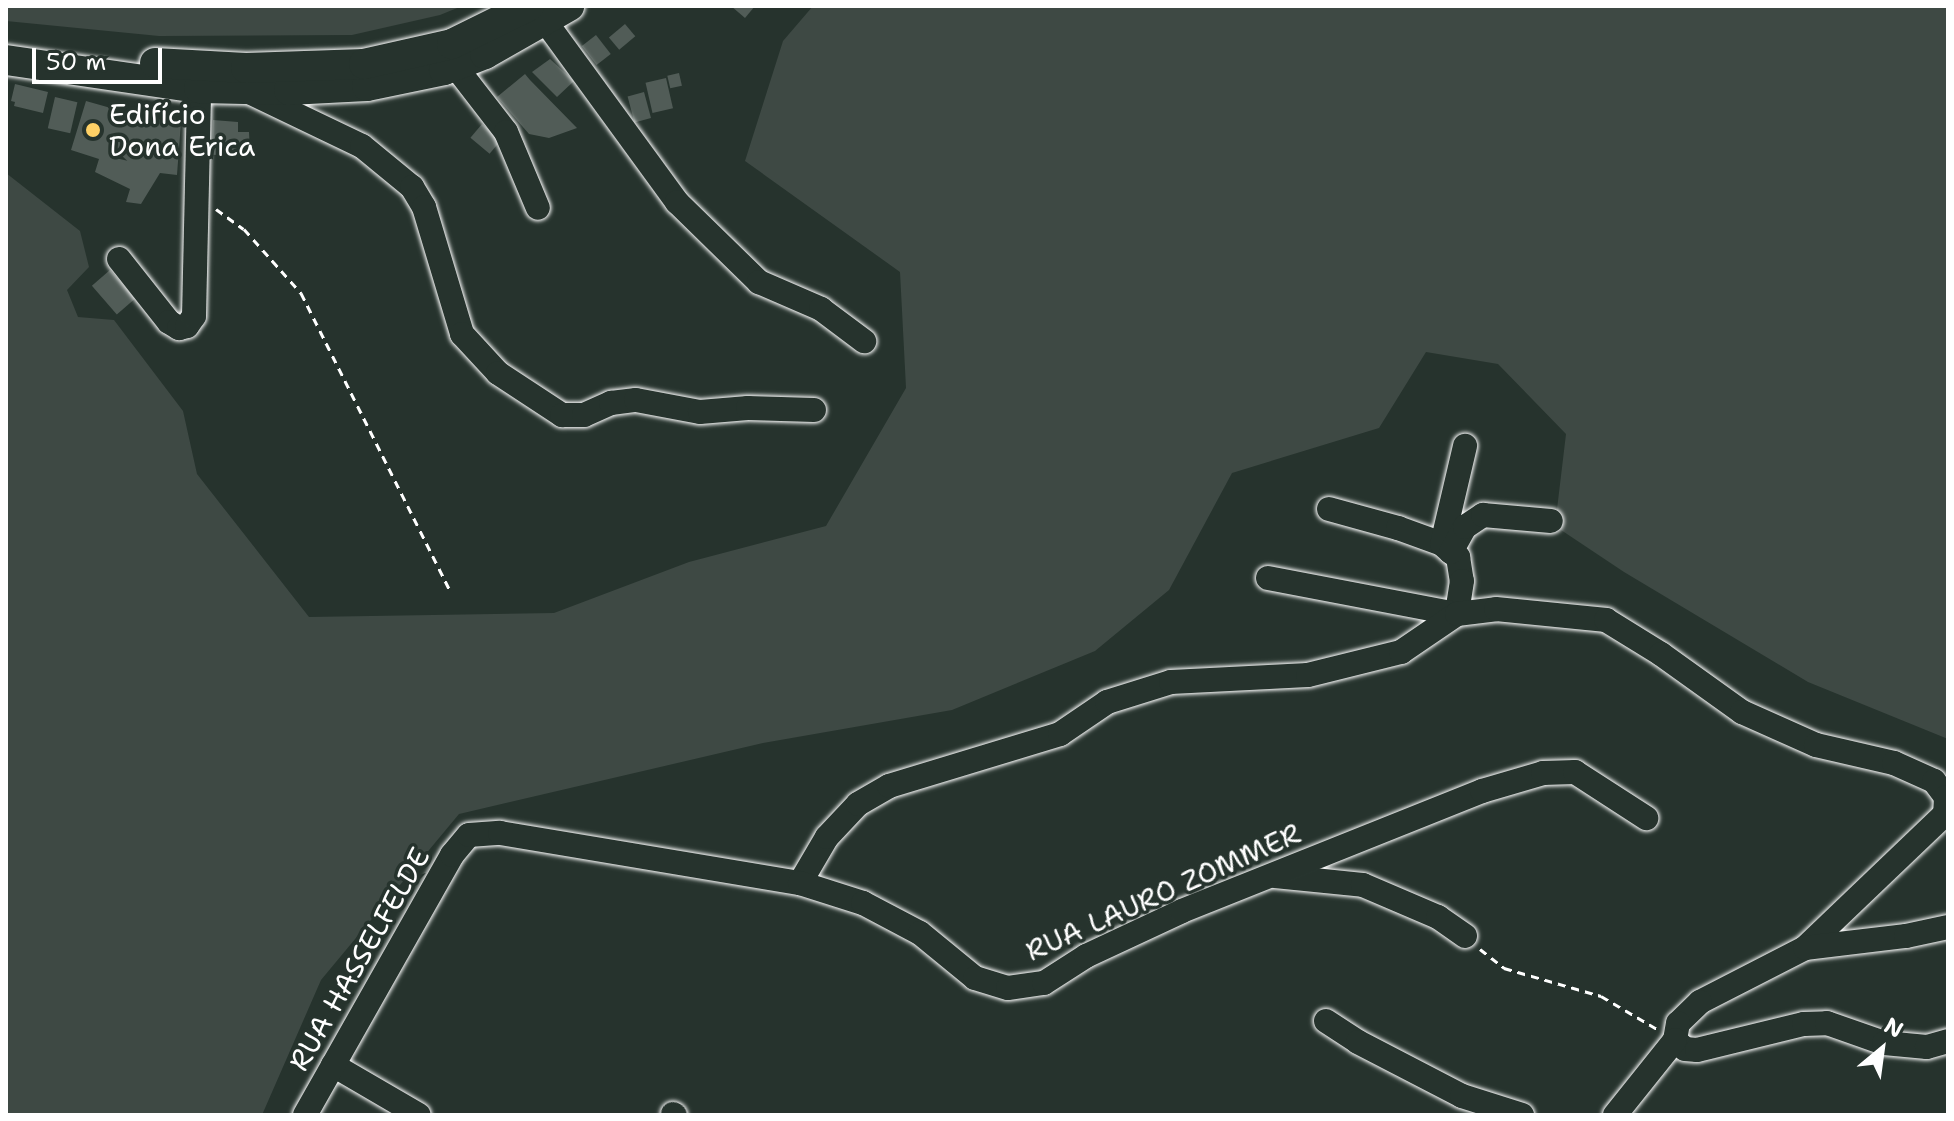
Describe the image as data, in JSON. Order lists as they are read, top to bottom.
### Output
{
  "streets": {
    "street": ["RUA LAURO ZOMMER", "RUA HASSELFELDE"]
  },
  "crossings": [
    ["RUA LAURO ZOMMER", "RUA HASSELFELDE"]
  ],
  "places": ["Edifício Dona Erica"],
  "scale_bar": "50 m",
  "north": "top right"
}
